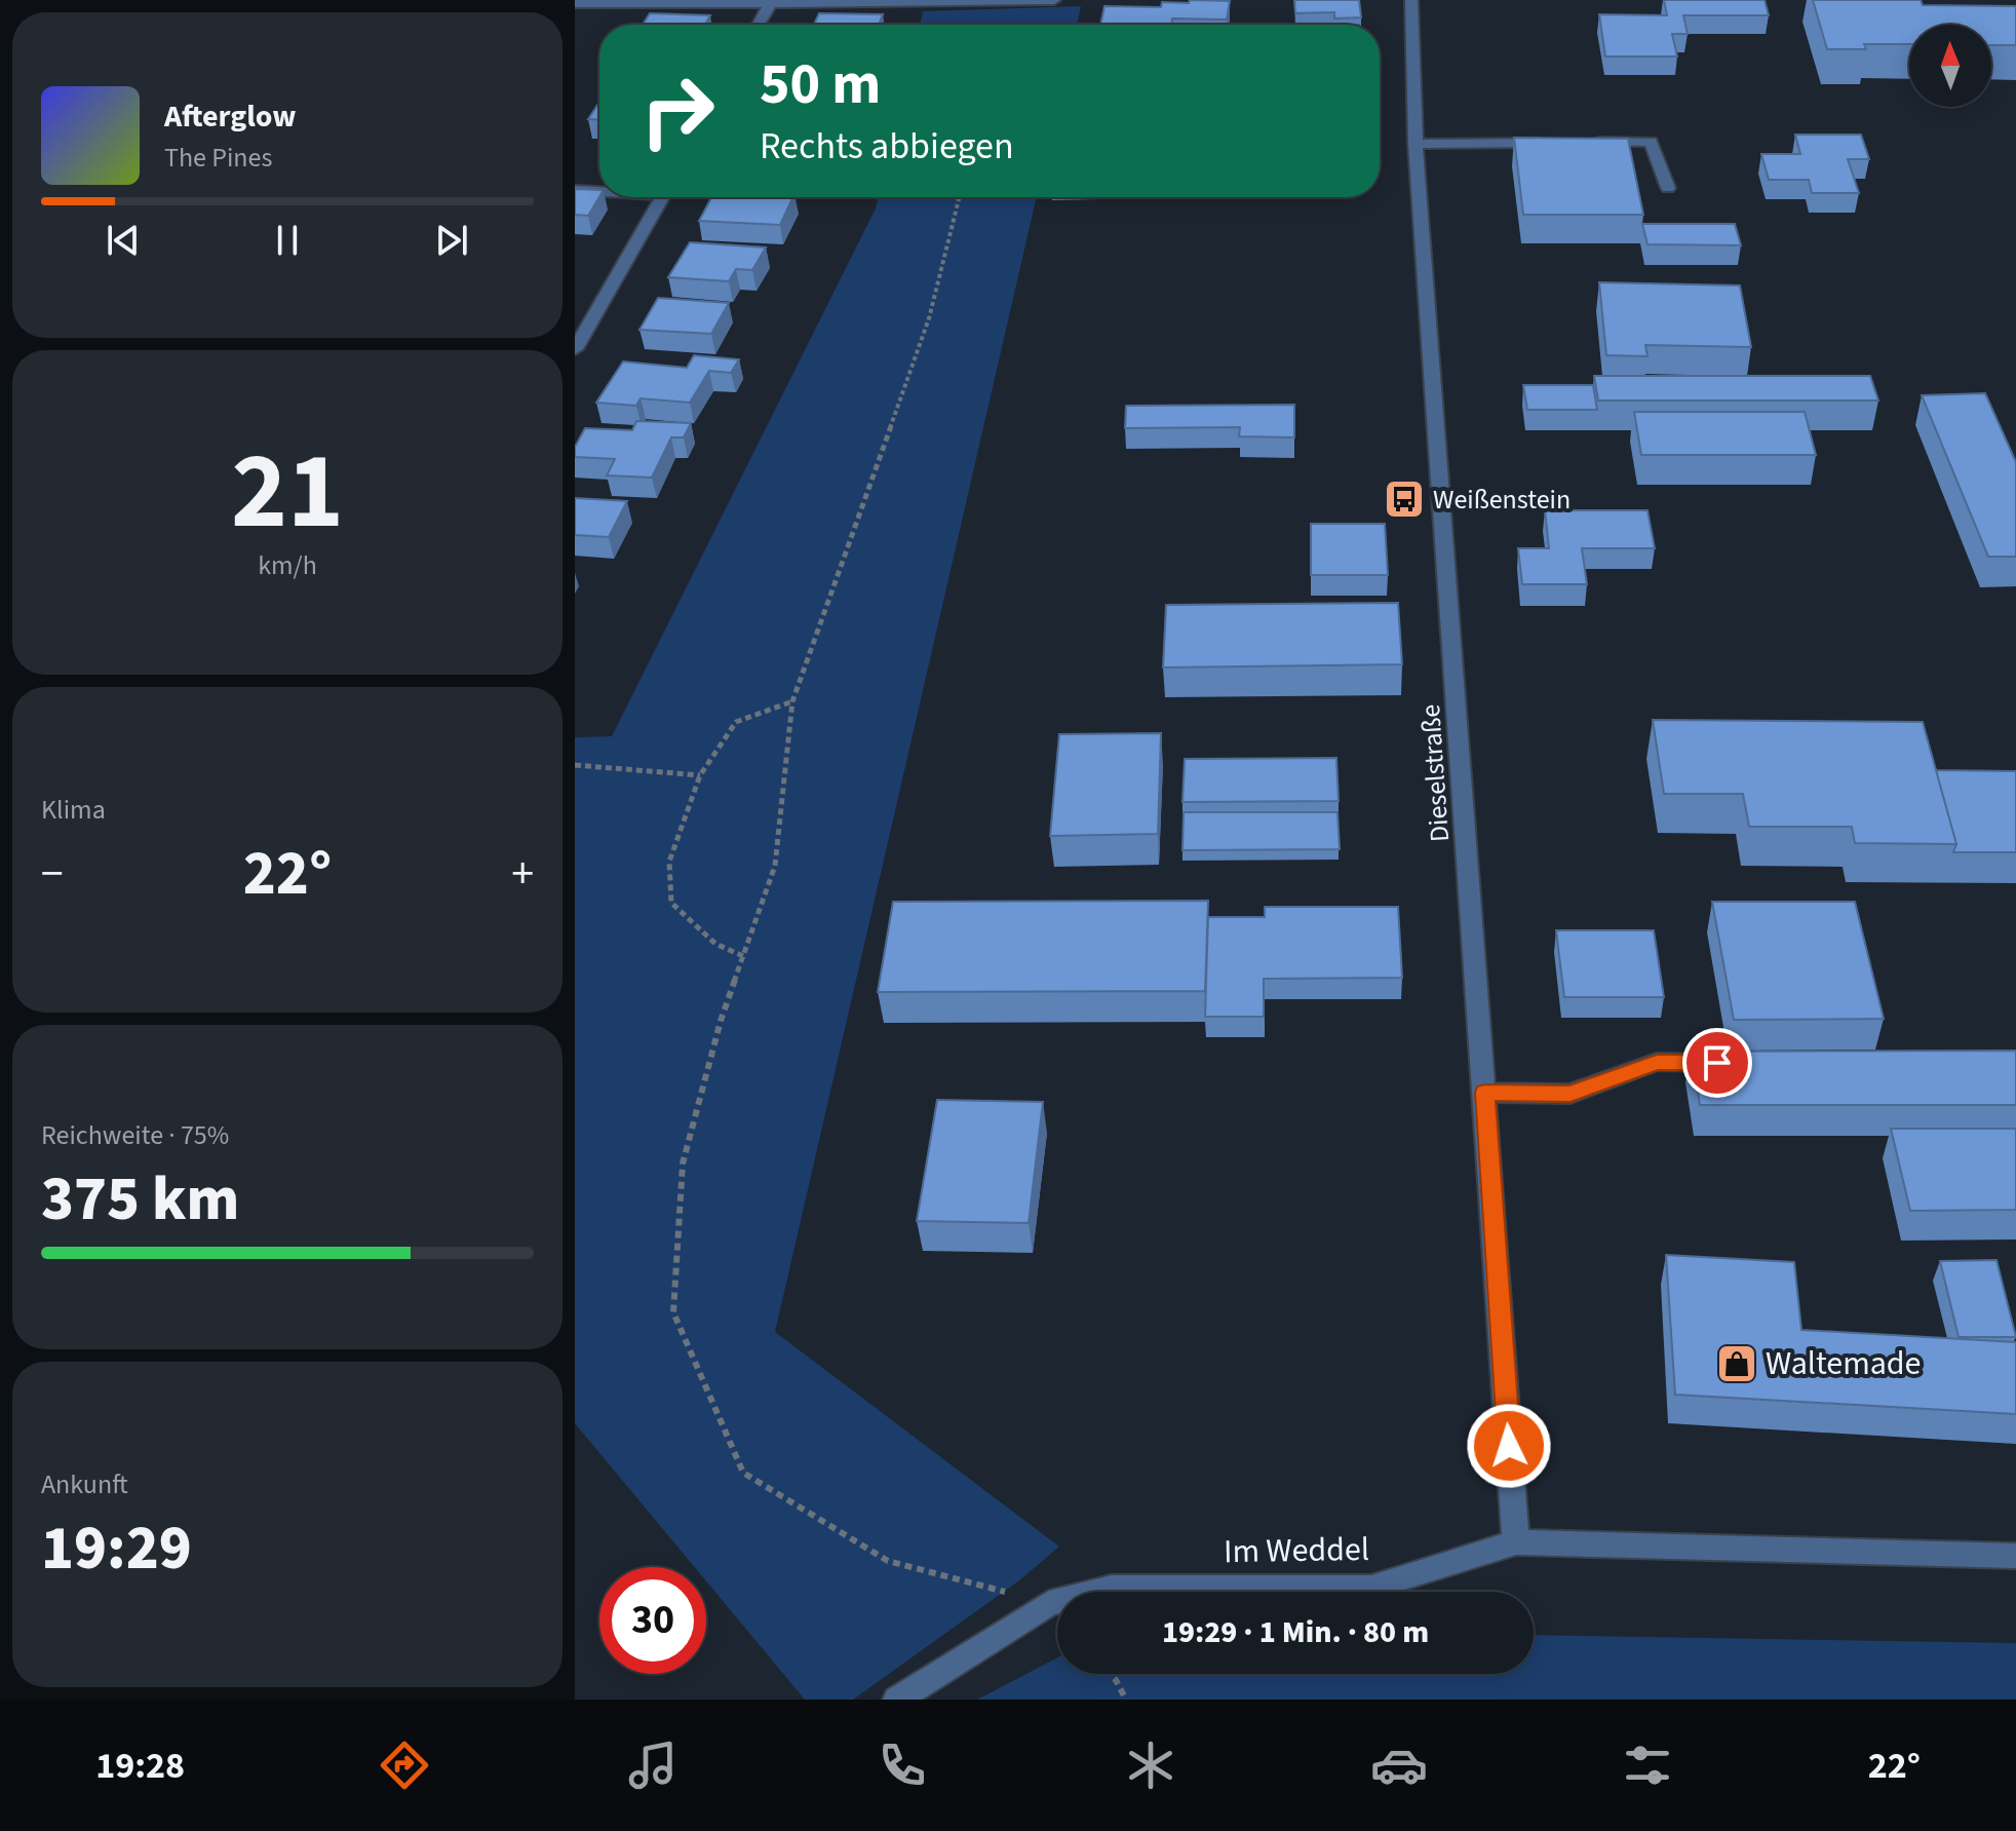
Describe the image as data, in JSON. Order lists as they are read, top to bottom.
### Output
{
  "streets": {
    "street": ["Dieselstraße", "Im Weddel"]
  },
  "crossings": [
    ["Dieselstraße", "Im Weddel"]
  ],
  "places": {
    "bus stop": ["Weißenstein"],
    "shop": ["Waltemade"]
  },
  "north": "top",
  "page": {
    "turn": ["50 m", "Rechts abbiegen"],
    "song": ["Afterglow", "The Pines"],
    "tile": [
      ["21", "km/h"],
      "Klima",
      ["Reichweite · 75%", "375 km"],
      ["Ankunft", "19:29"]
    ],
    "heat": ["−", "22°", "+"],
    "limit": "30",
    "trip": "19:29 · 1 Min. · 80 m",
    "tabs": ["19:28", "22°"]
  }
}
